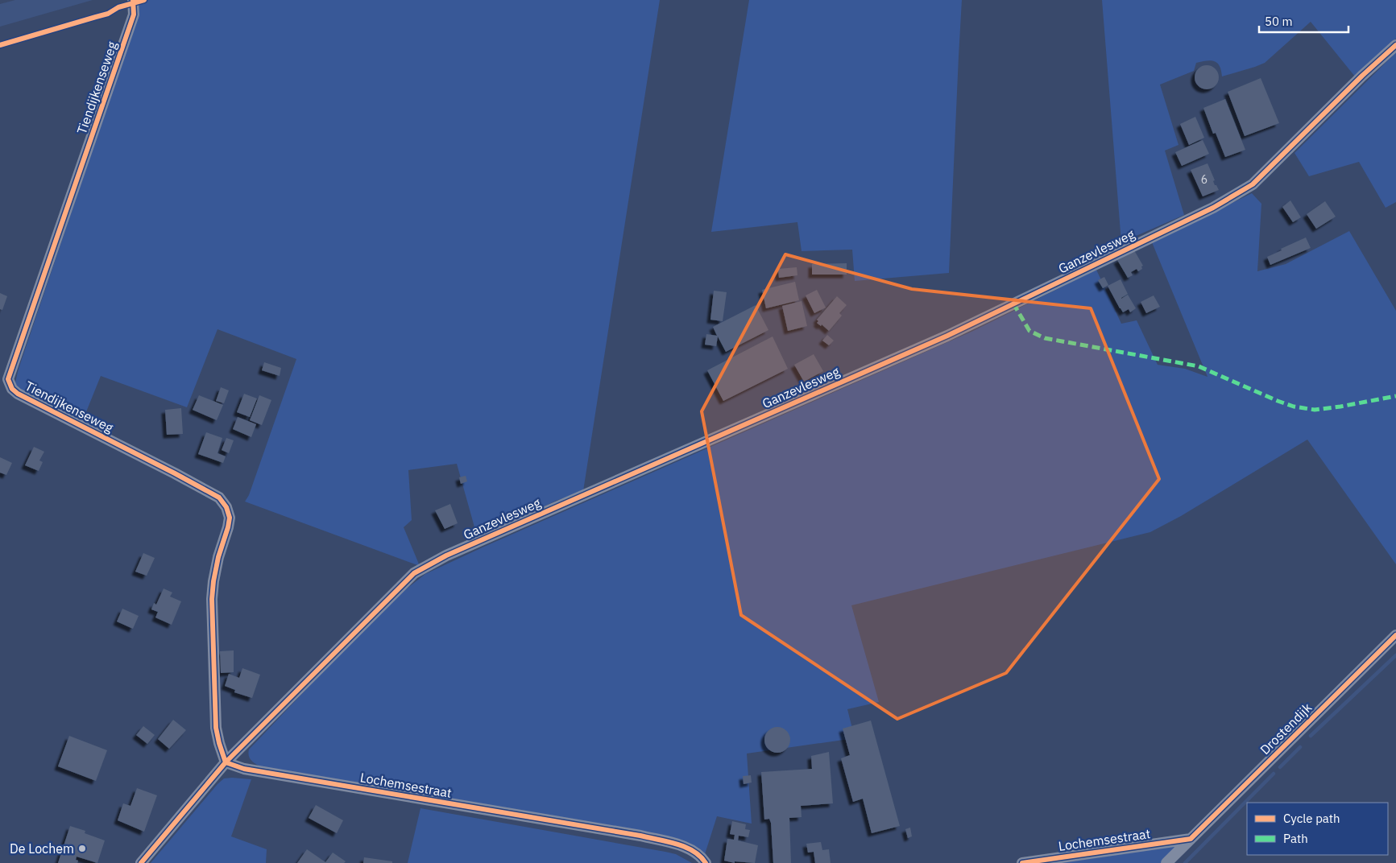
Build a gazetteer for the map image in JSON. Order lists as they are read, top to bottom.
{
  "streets": {
    "street": [
      "Tiendijkenseweg",
      "Ganzevlesweg",
      "Drostendijk",
      "Lochemsestraat"
    ]
  },
  "crossings": [
    ["Tiendijkenseweg", "Ganzevlesweg"],
    ["Tiendijkenseweg", "Lochemsestraat"],
    ["Ganzevlesweg", "Lochemsestraat"],
    ["Drostendijk", "Lochemsestraat"]
  ],
  "places": ["De Lochem"],
  "house_numbers": ["6"],
  "legend": ["Cycle path", "Path"],
  "scale_bar": "50 m"
}
